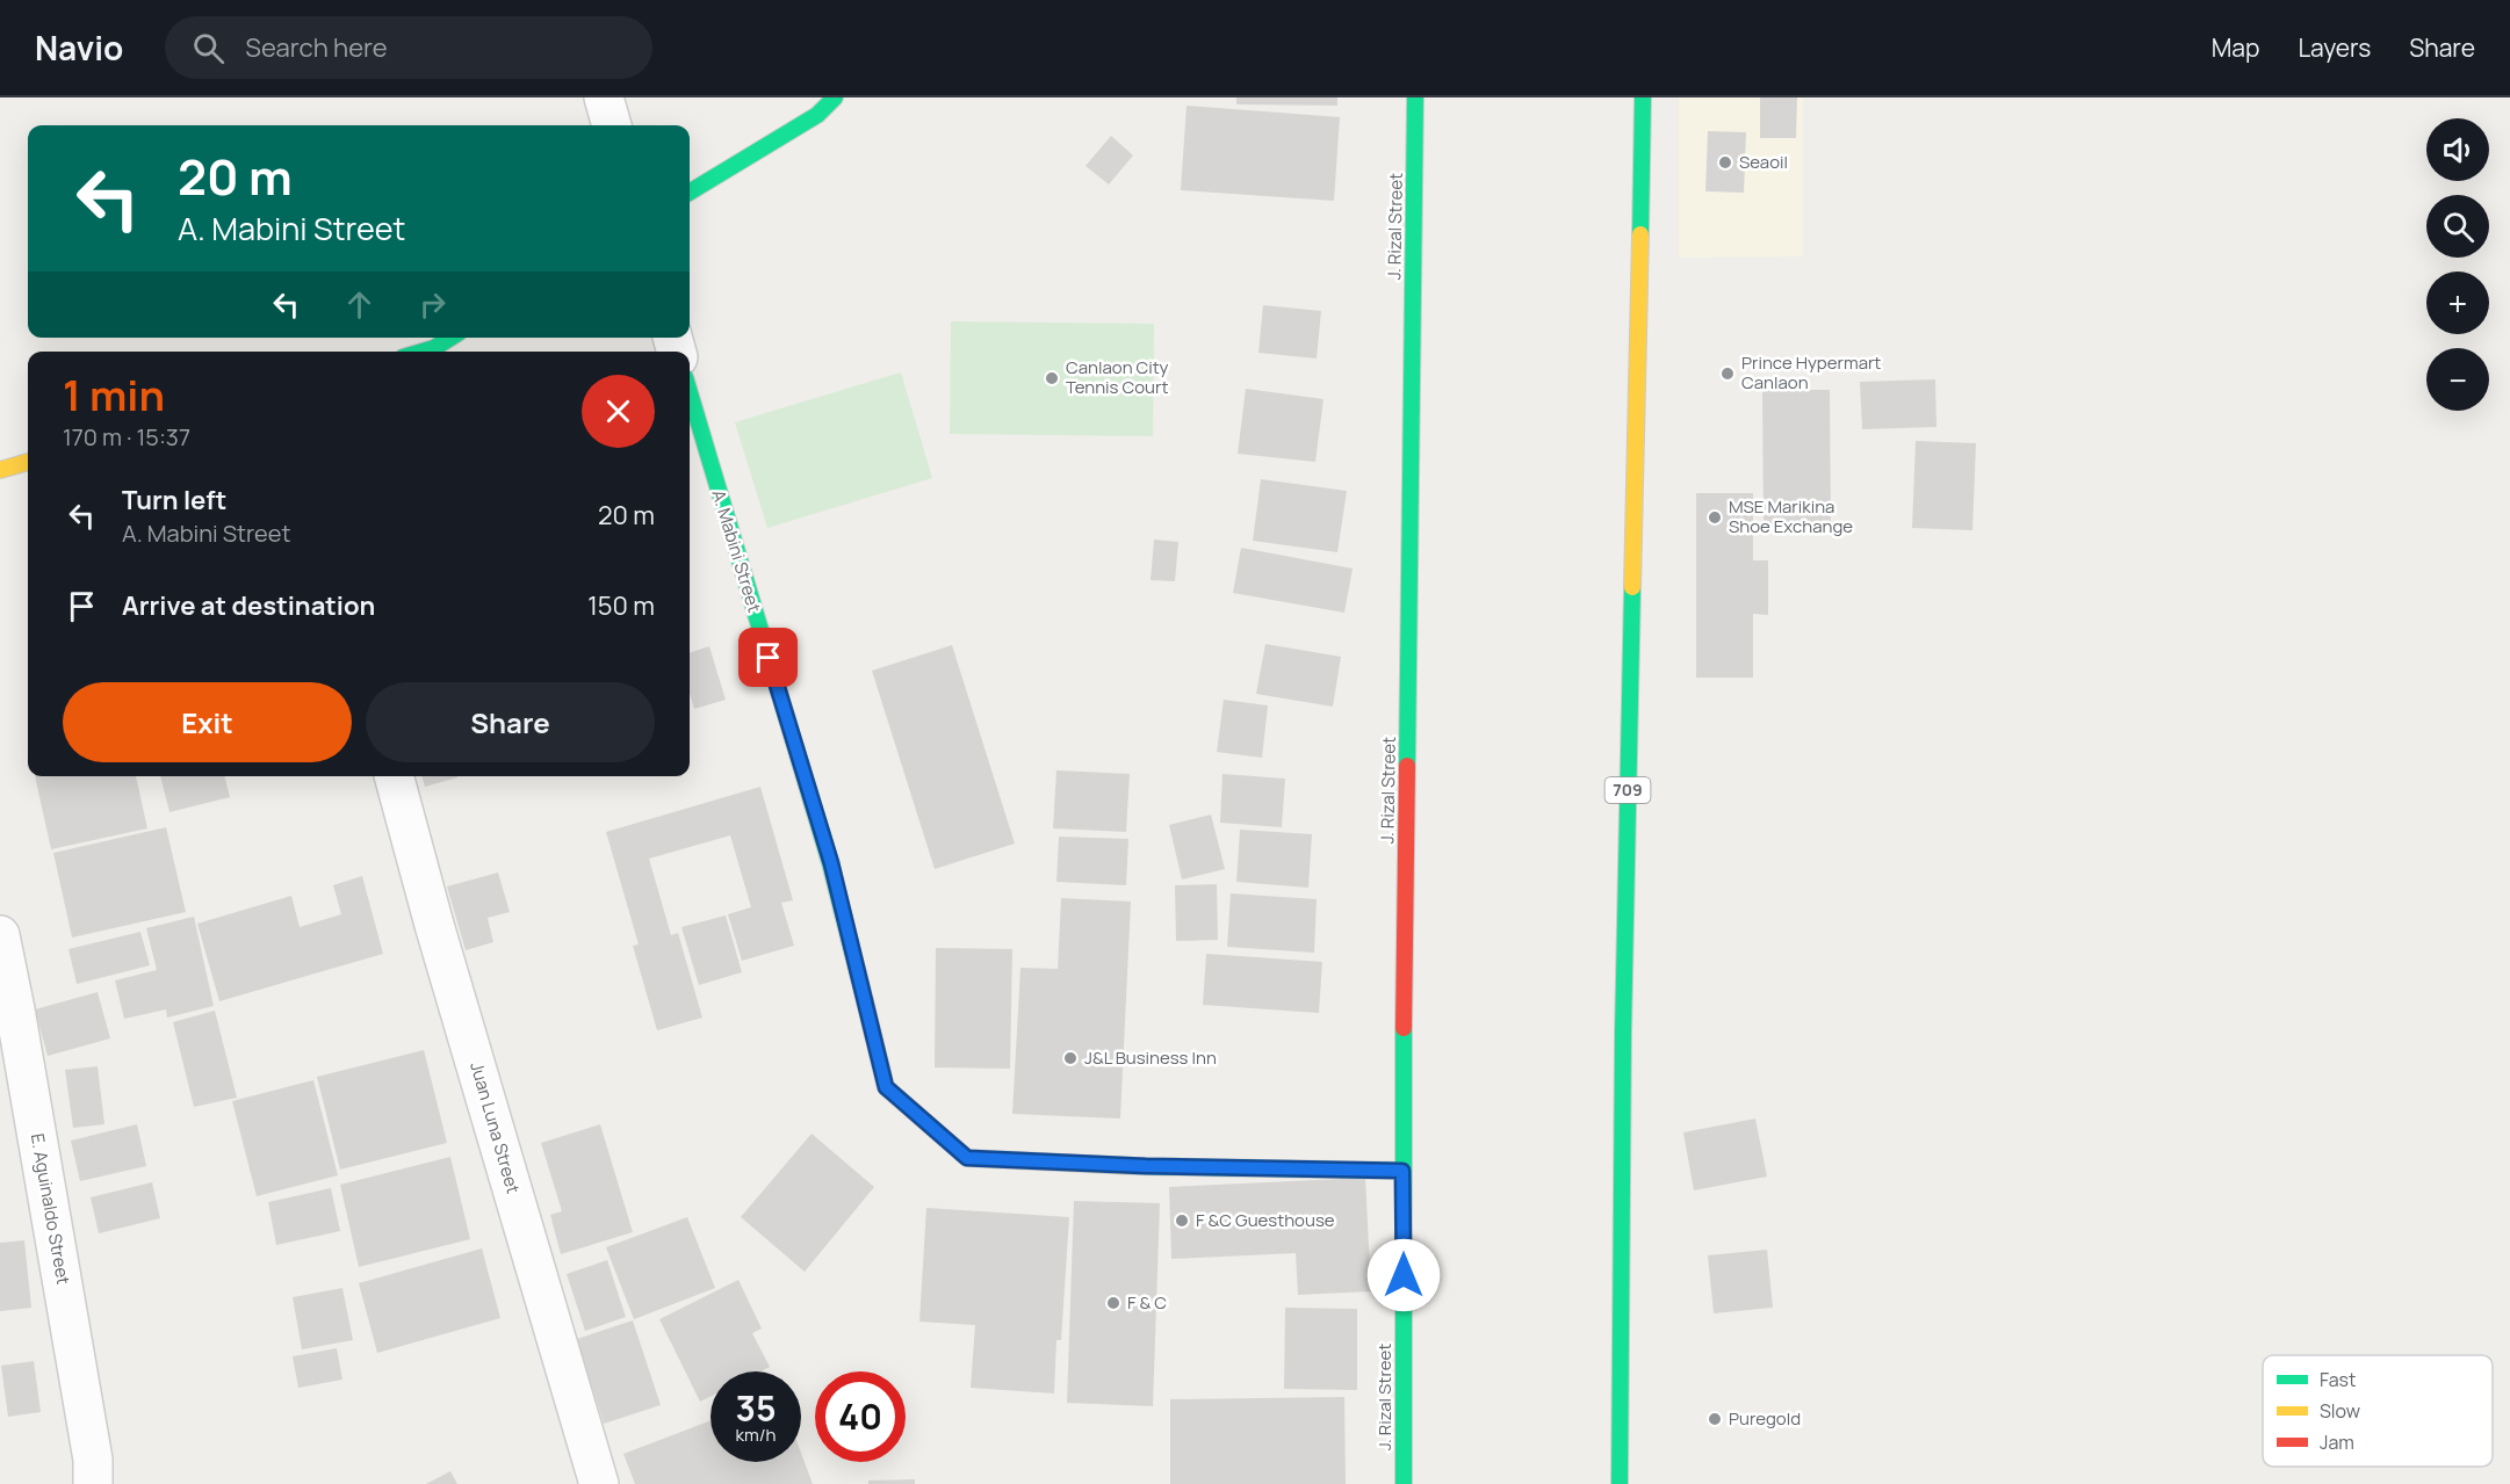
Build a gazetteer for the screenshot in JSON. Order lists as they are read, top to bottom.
{
  "streets": {
    "street": [
      "J. Rizal Street",
      "A. Mabini Street",
      "709",
      "Juan Luna Street",
      "E. Aguinaldo Street"
    ]
  },
  "crossings": [
    ["J. Rizal Street", "A. Mabini Street"]
  ],
  "places": [
    "Seaoil",
    "Prince Hypermart Canlaon",
    "Canlaon City Tennis Court",
    "MSE Marikina Shoe Exchange",
    "J&L Business Inn",
    "F &C Guesthouse",
    "F & C",
    "Puregold"
  ],
  "legend": ["Fast", "Slow", "Jam"],
  "page": {
    "header": "Navio",
    "search": "Search here",
    "nav": ["Map", "Layers", "Share"],
    "map_buttons": ["+", "−"],
    "turn": ["20 m", "A. Mabini Street"],
    "heading": ["1 min", "170 m · 15:37"],
    "list": [
      {
        "name": "Turn left",
        "note": "A. Mabini Street",
        "value": "20 m"
      },
      {
        "name": "Arrive at destination",
        "value": "150 m"
      }
    ],
    "buttons": ["Exit", "Share"],
    "speed": "35 km/h",
    "limit": "40"
  }
}
